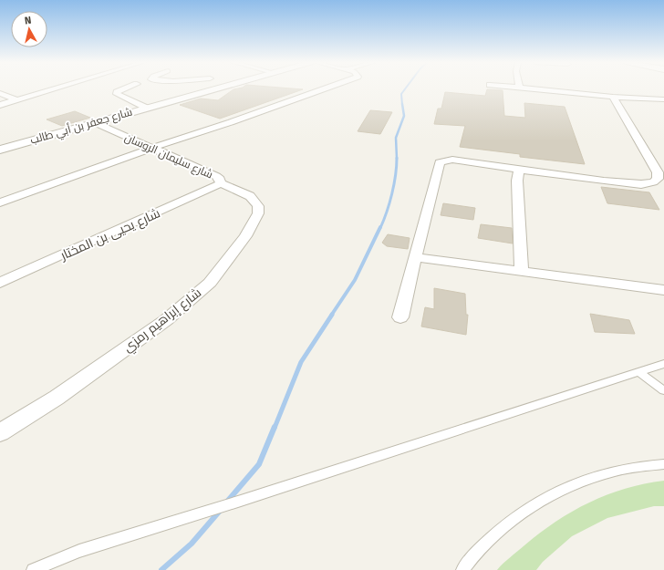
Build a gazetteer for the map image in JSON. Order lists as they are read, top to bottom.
{
  "streets": {
    "street": [
      "شارع جعفر بن أبي طالب",
      "شارع سليمان الروسان",
      "شارع يحيى بن المختار",
      "شارع إبراهيم رمزي"
    ]
  },
  "crossings": [
    ["شارع جعفر بن أبي طالب", "شارع سليمان الروسان"],
    ["شارع سليمان الروسان", "شارع يحيى بن المختار"],
    ["شارع سليمان الروسان", "شارع إبراهيم رمزي"],
    ["شارع يحيى بن المختار", "شارع إبراهيم رمزي"]
  ],
  "north": "top"
}
